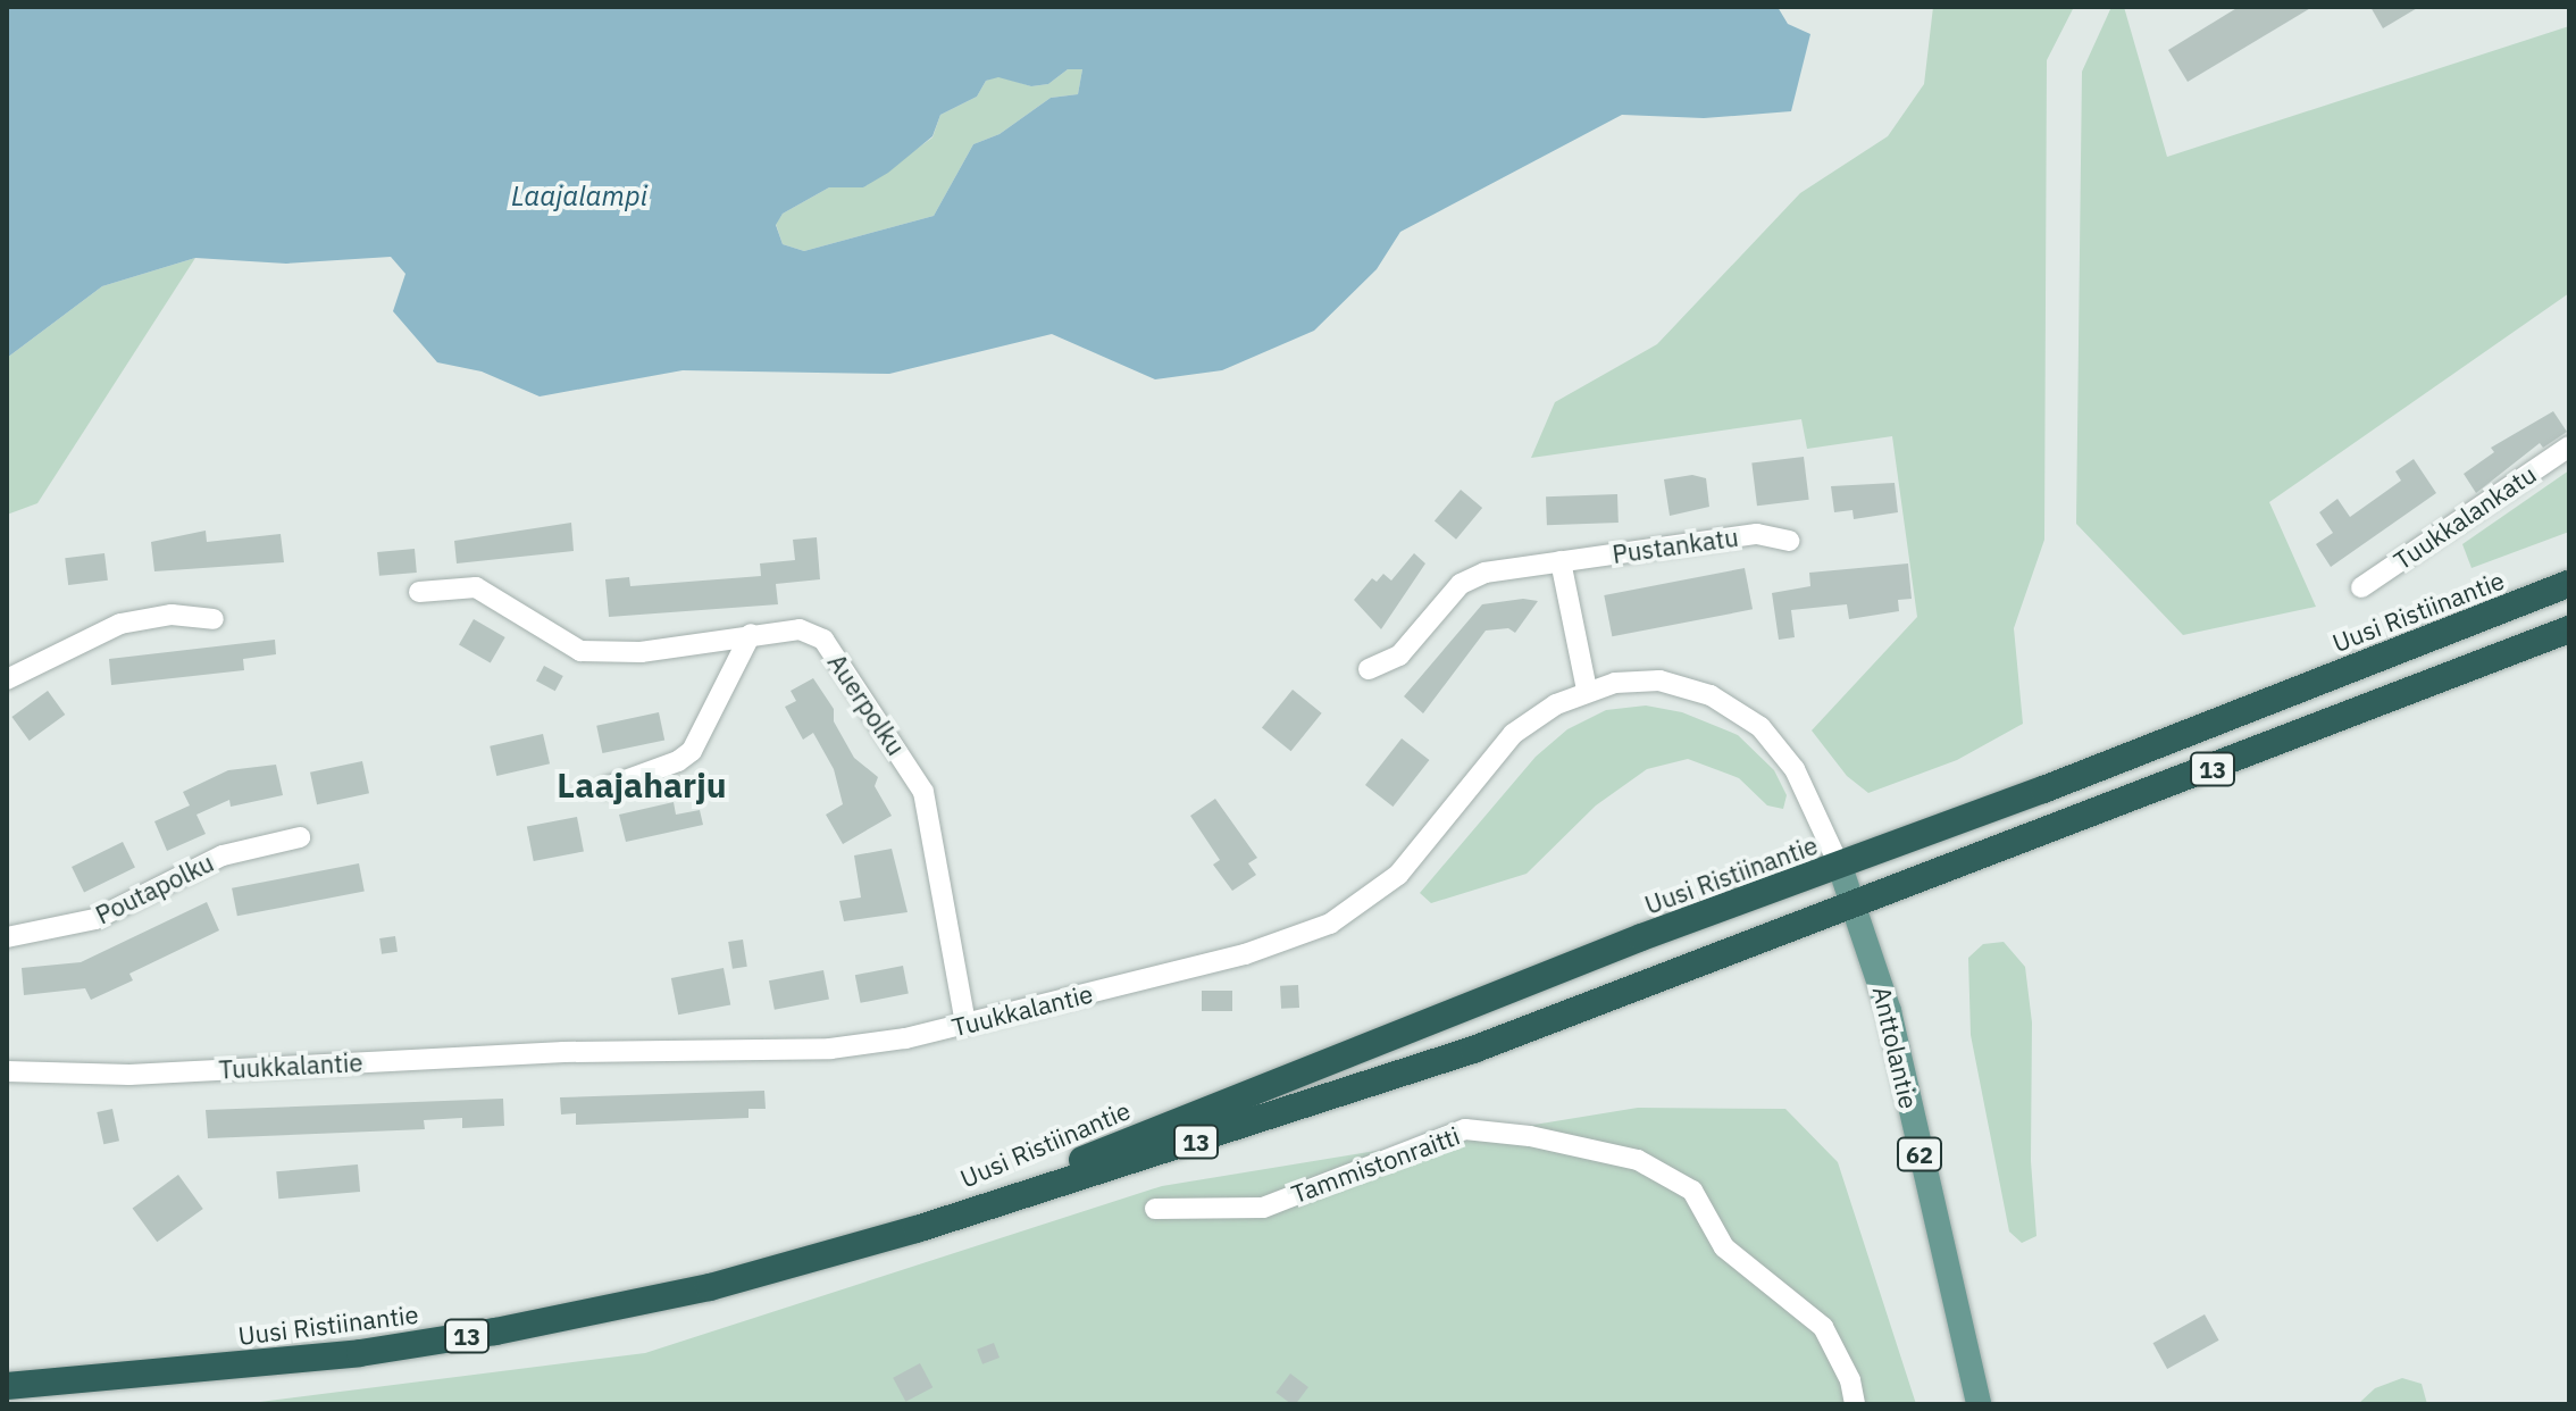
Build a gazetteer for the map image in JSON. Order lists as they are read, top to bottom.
{
  "streets": {
    "highway": ["Uusi Ristiinantie", "13"],
    "main road": ["Anttolantie", "62"],
    "street": [
      "Tuukkalankatu",
      "Pustankatu",
      "Auerpolku",
      "Poutapolku",
      "Tuukkalantie",
      "Tammistonraitti"
    ]
  },
  "crossings": [
    ["Uusi Ristiinantie", "Tuukkalantie"],
    ["Uusi Ristiinantie", "Anttolantie"],
    ["Uusi Ristiinantie", "62"],
    ["Auerpolku", "Tuukkalantie"],
    ["Tuukkalantie", "62"],
    ["Anttolantie", "62"]
  ],
  "districts": ["Laajaharju"],
  "water": ["Laajalampi"]
}
